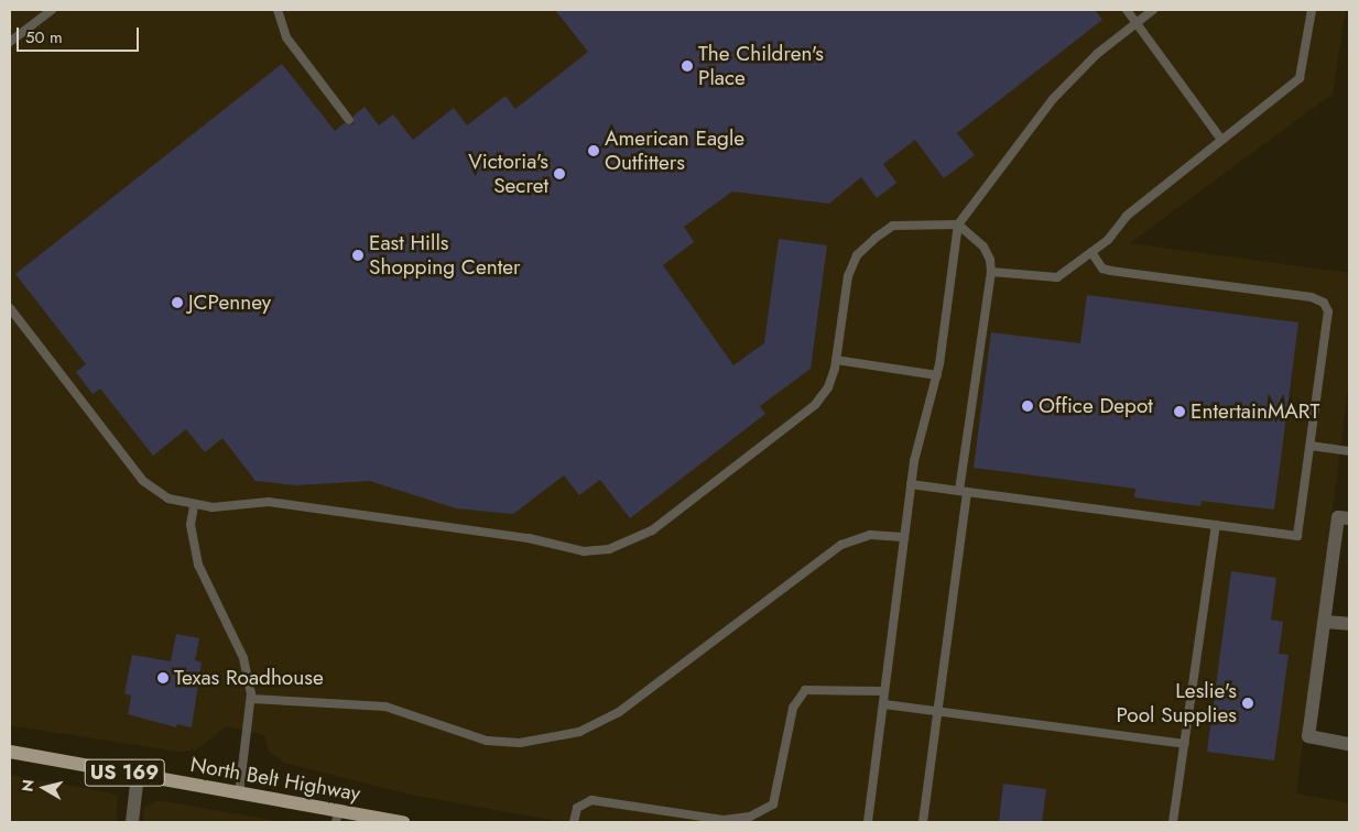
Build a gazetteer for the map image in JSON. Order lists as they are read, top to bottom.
{
  "streets": {
    "main road": ["US 169", "North Belt Highway"]
  },
  "places": [
    "The Children's Place",
    "American Eagle Outfitters",
    "Victoria's Secret",
    "East Hills Shopping Center",
    "JCPenney",
    "Office Depot",
    "EntertainMART",
    "Texas Roadhouse",
    "Leslie's Pool Supplies"
  ],
  "scale_bar": "50 m",
  "north": "left"
}
